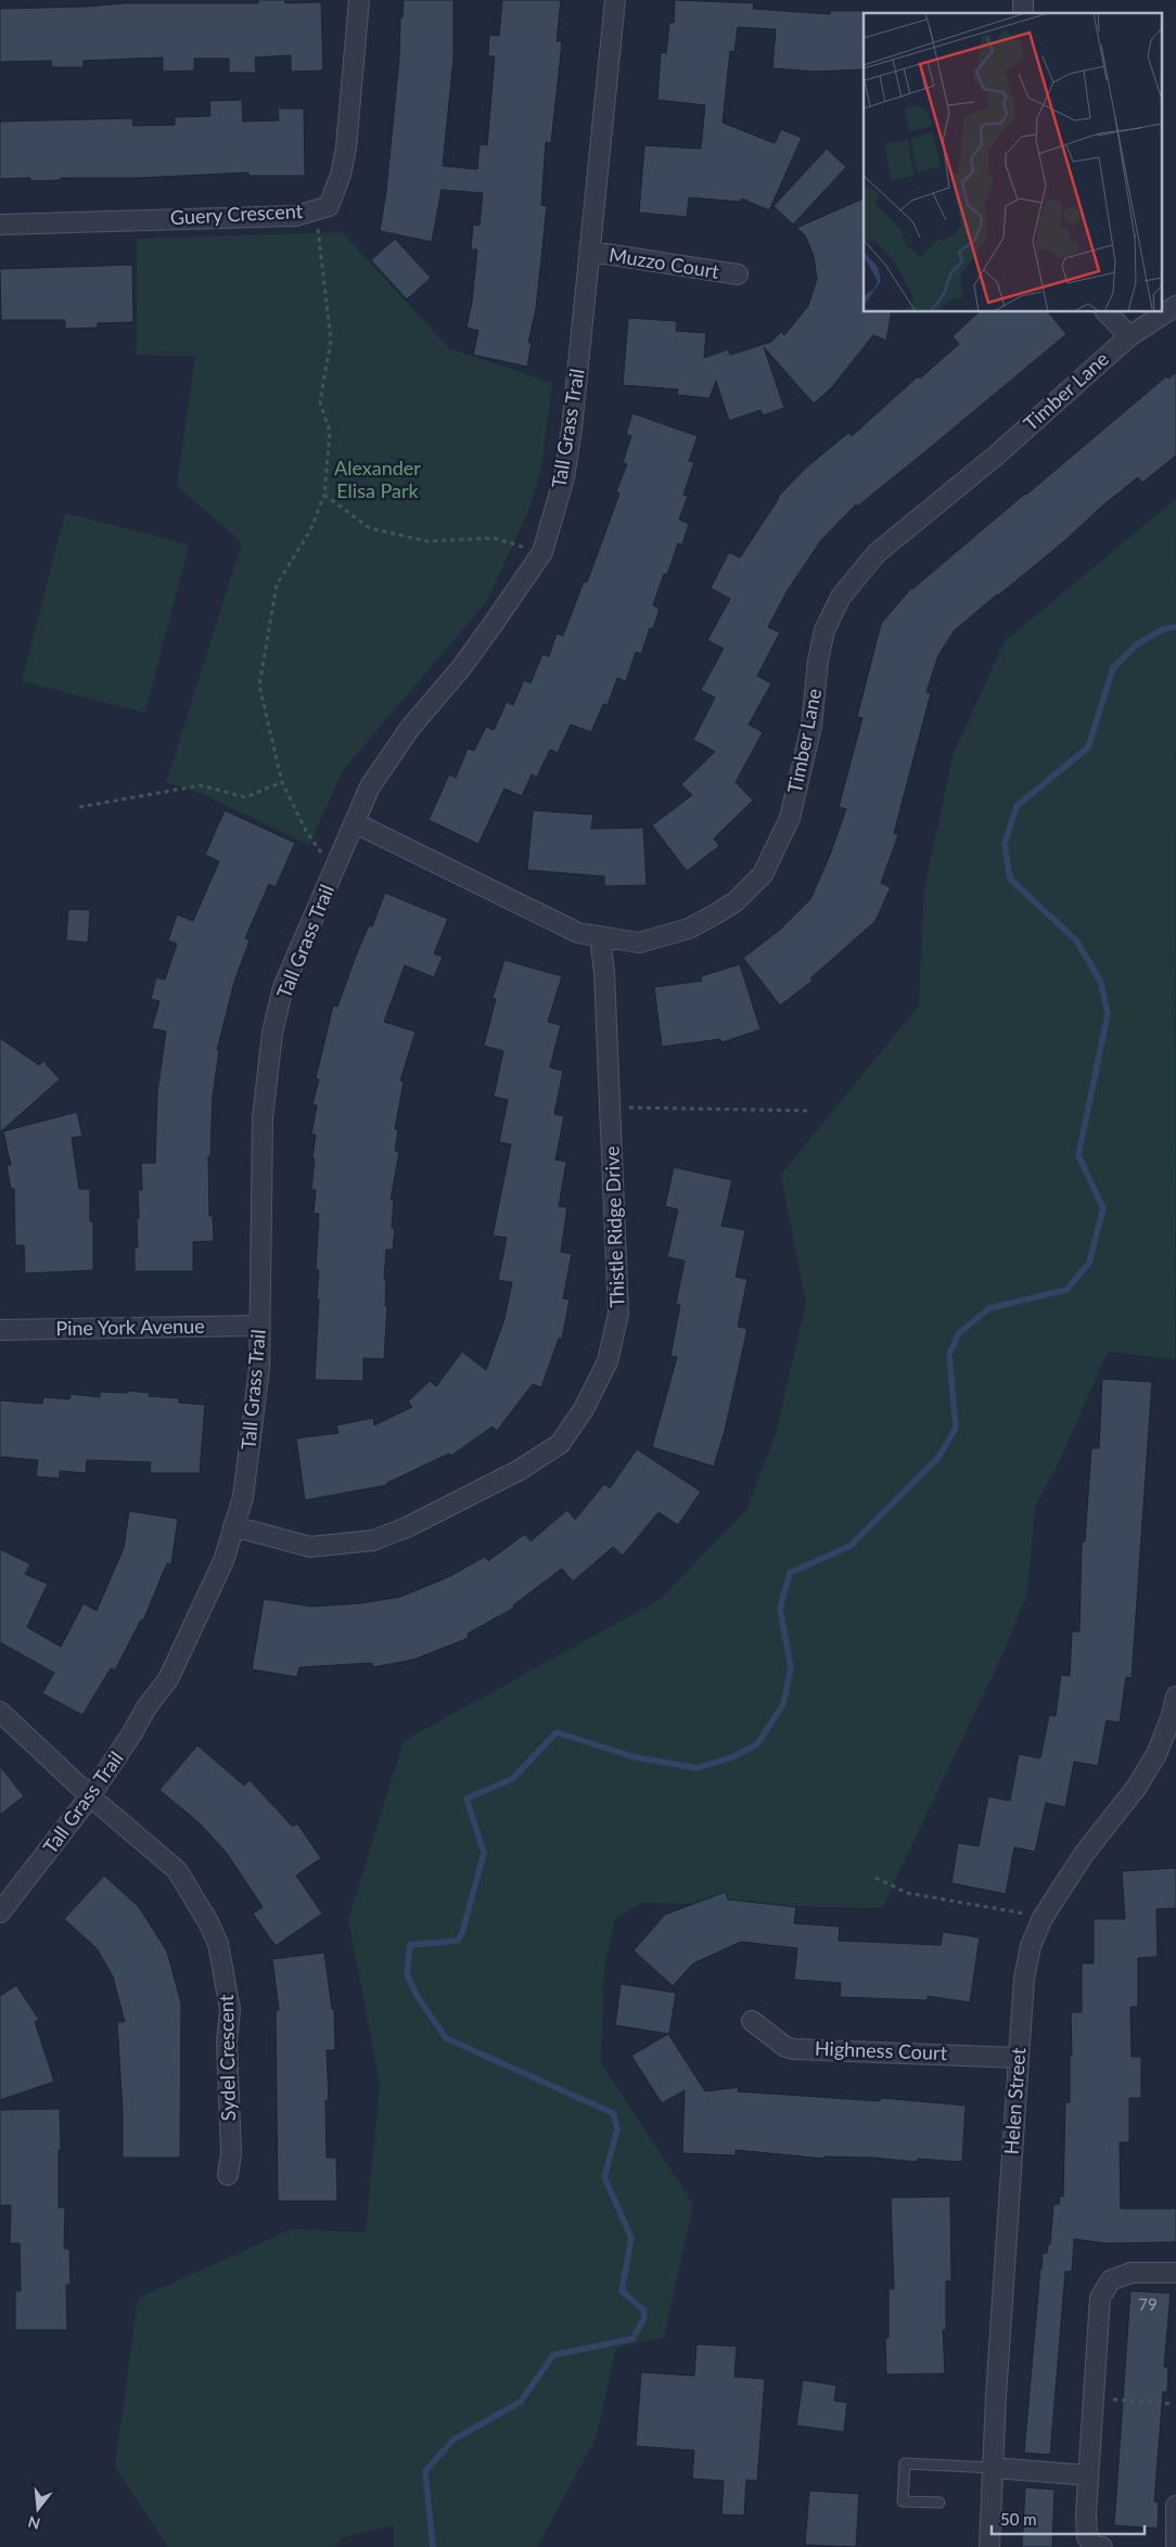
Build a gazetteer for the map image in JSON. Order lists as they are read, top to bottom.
{
  "streets": {
    "street": [
      "Guery Crescent",
      "Muzzo Court",
      "Timber Lane",
      "Tall Grass Trail",
      "Thistle Ridge Drive",
      "Pine York Avenue",
      "Highness Court",
      "Sydel Crescent",
      "Helen Street"
    ]
  },
  "crossings": [
    ["Muzzo Court", "Tall Grass Trail"],
    ["Timber Lane", "Tall Grass Trail"],
    ["Timber Lane", "Thistle Ridge Drive"],
    ["Tall Grass Trail", "Thistle Ridge Drive"],
    ["Tall Grass Trail", "Pine York Avenue"],
    ["Tall Grass Trail", "Sydel Crescent"],
    ["Highness Court", "Helen Street"]
  ],
  "parks": ["Alexander Elisa Park"],
  "house_numbers": ["79"],
  "scale_bar": "50 m",
  "north": "bottom"
}
